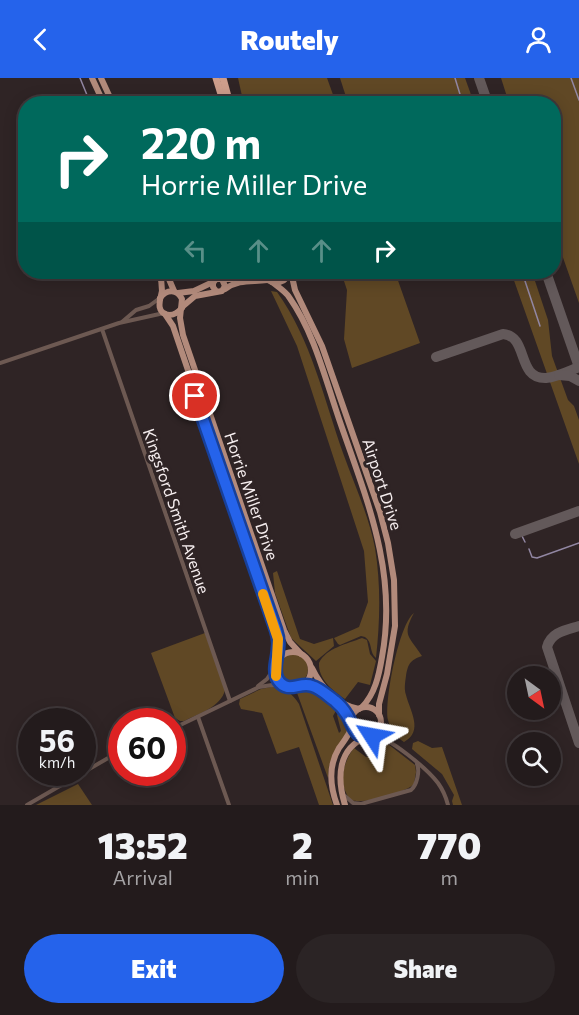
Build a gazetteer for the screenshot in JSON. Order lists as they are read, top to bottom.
{
  "streets": {
    "main road": ["Airport Drive", "Horrie Miller Drive"],
    "street": ["Kingsford Smith Avenue"]
  },
  "north": "bottom right",
  "page": {
    "header": "Routely",
    "turn": ["220 m", "Horrie Miller Drive"],
    "speed": "56 km/h",
    "limit": "60",
    "eta": [
      "13:52",
      "Arrival",
      "2",
      "min",
      "770",
      "m"
    ],
    "buttons": ["Exit", "Share"]
  }
}
